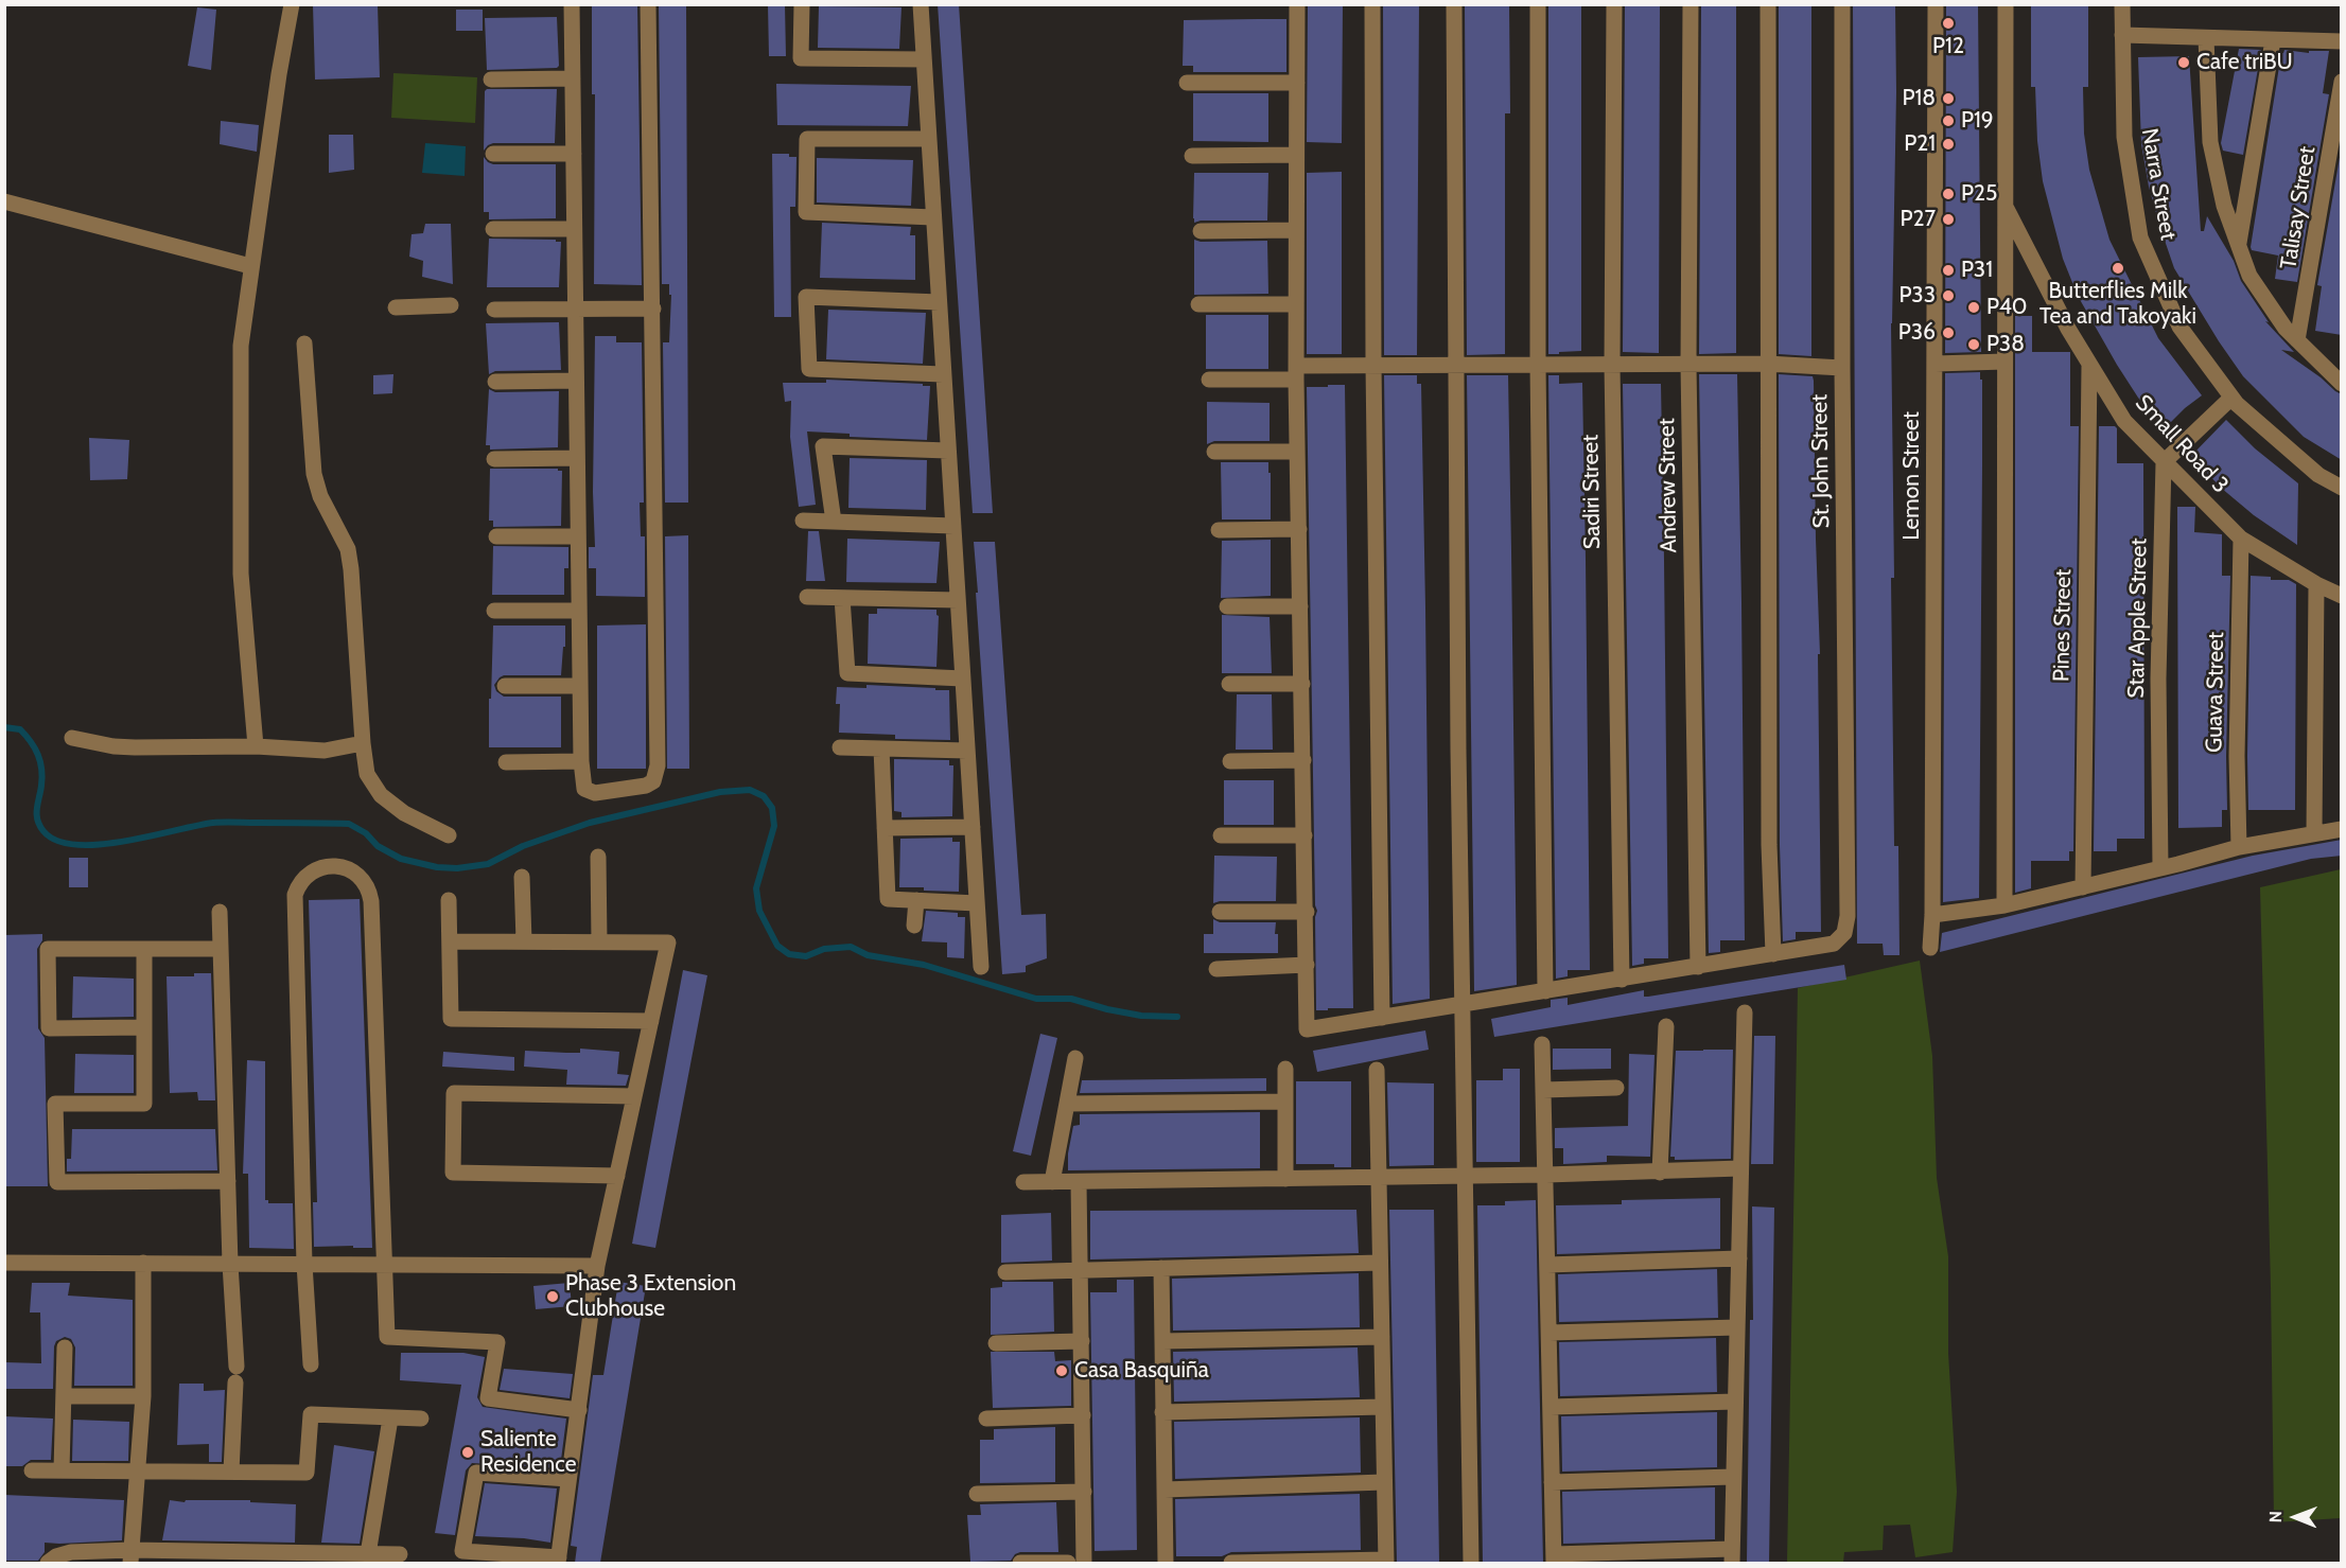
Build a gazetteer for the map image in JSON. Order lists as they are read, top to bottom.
{
  "streets": {
    "street": [
      "Narra Street",
      "Talisay Street",
      "Small Road 3",
      "St. John Street",
      "Lemon Street",
      "Andrew Street",
      "Sadiri Street",
      "Star Apple Street",
      "Pines Street",
      "Guava Street"
    ]
  },
  "crossings": [
    ["Small Road 3", "Star Apple Street"],
    ["Small Road 3", "Pines Street"],
    ["Small Road 3", "Guava Street"]
  ],
  "places": [
    "P12",
    "Cafe triBU",
    "P18",
    "P19",
    "P21",
    "P25",
    "P27",
    "Butterflies Milk Tea and Takoyaki",
    "P31",
    "P33",
    "P40",
    "P36",
    "P38",
    "Phase 3 Extension Clubhouse",
    "Casa Basquiña",
    "Saliente Residence"
  ],
  "north": "left"
}
